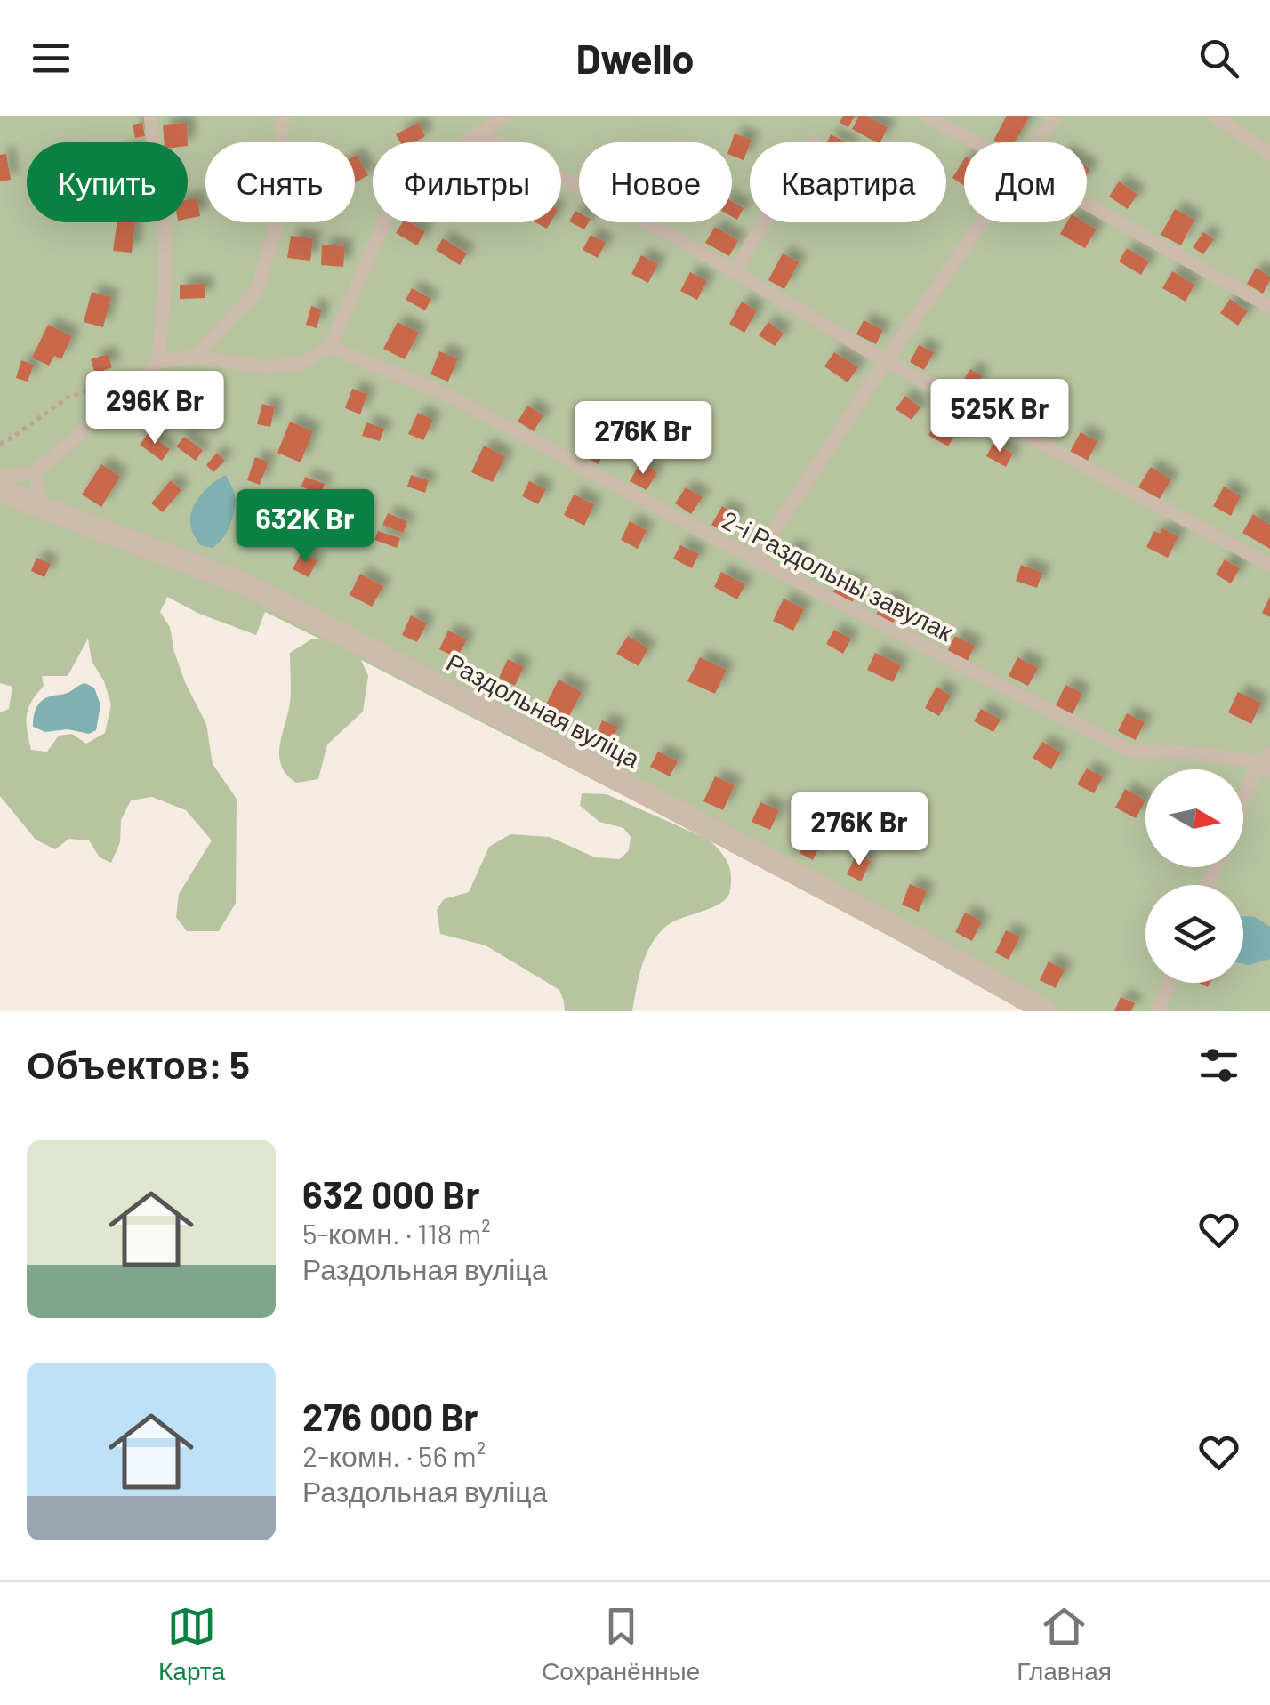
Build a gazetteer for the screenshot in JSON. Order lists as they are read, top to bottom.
{
  "streets": {
    "street": ["Раздольная вуліца"],
    "lane": ["2-і Раздольны завулак"]
  },
  "north": "right",
  "page": {
    "header": "Dwello",
    "chip": [
      "Купить",
      "Снять",
      "Фильтры",
      "Новое",
      "Квартира",
      "Дом"
    ],
    "price": [
      "296K Br",
      "525K Br",
      "276K Br",
      "632K Br",
      "276K Br"
    ],
    "heading": "Объектов: 5",
    "list": [
      {
        "name": "632 000 Br",
        "note": "5-комн. · 118 m² · Раздольная вуліца"
      },
      {
        "name": "276 000 Br",
        "note": "2-комн. · 56 m² · Раздольная вуліца"
      }
    ],
    "tabs": ["Карта", "Сохранённые", "Главная"]
  }
}
